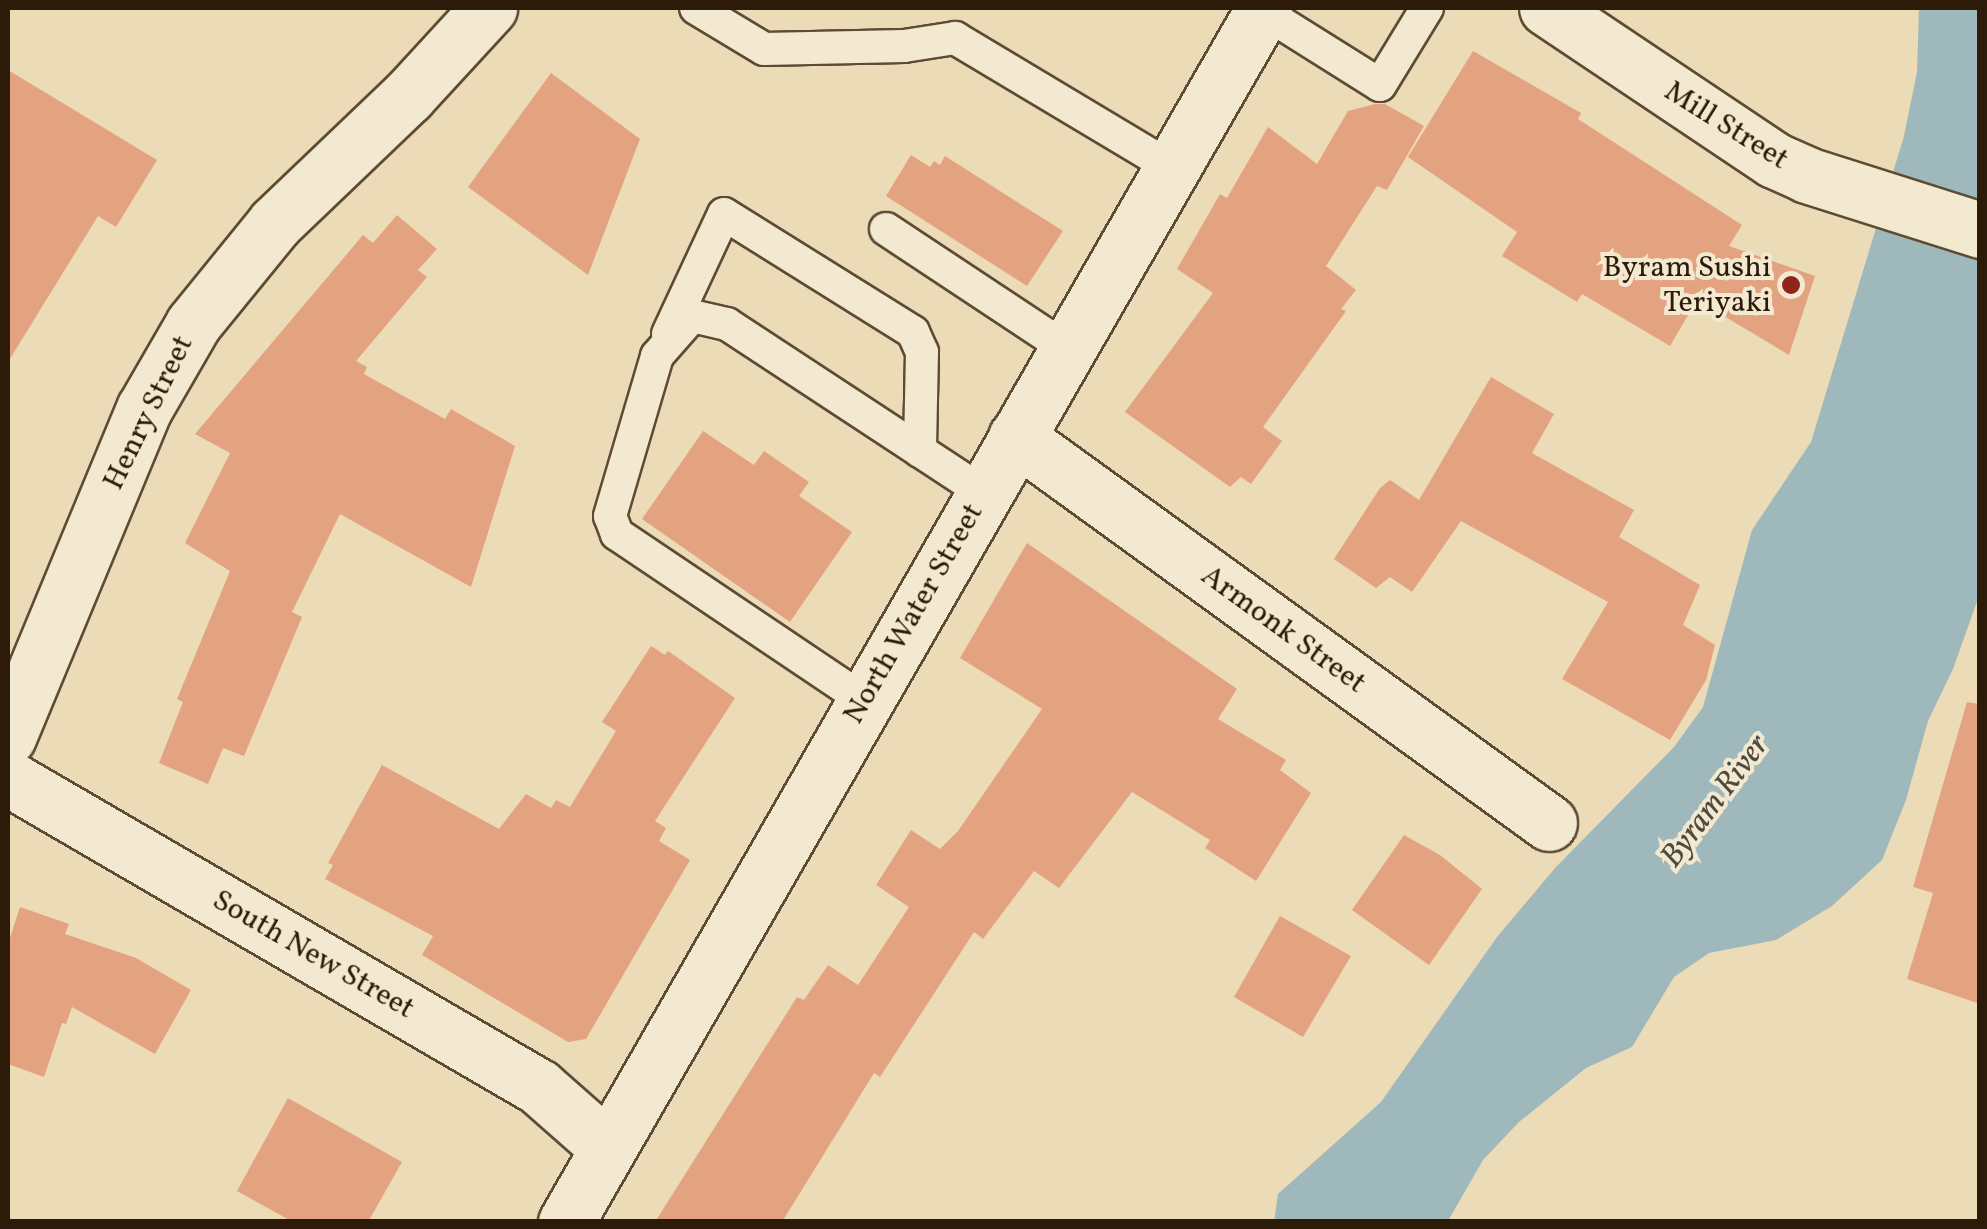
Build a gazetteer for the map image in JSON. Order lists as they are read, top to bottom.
{
  "streets": {
    "street": [
      "Mill Street",
      "Henry Street",
      "North Water Street",
      "Armonk Street",
      "South New Street"
    ]
  },
  "crossings": [
    ["North Water Street", "Armonk Street"],
    ["North Water Street", "South New Street"]
  ],
  "water": ["Byram River"],
  "places": ["Byram Sushi Teriyaki"]
}
